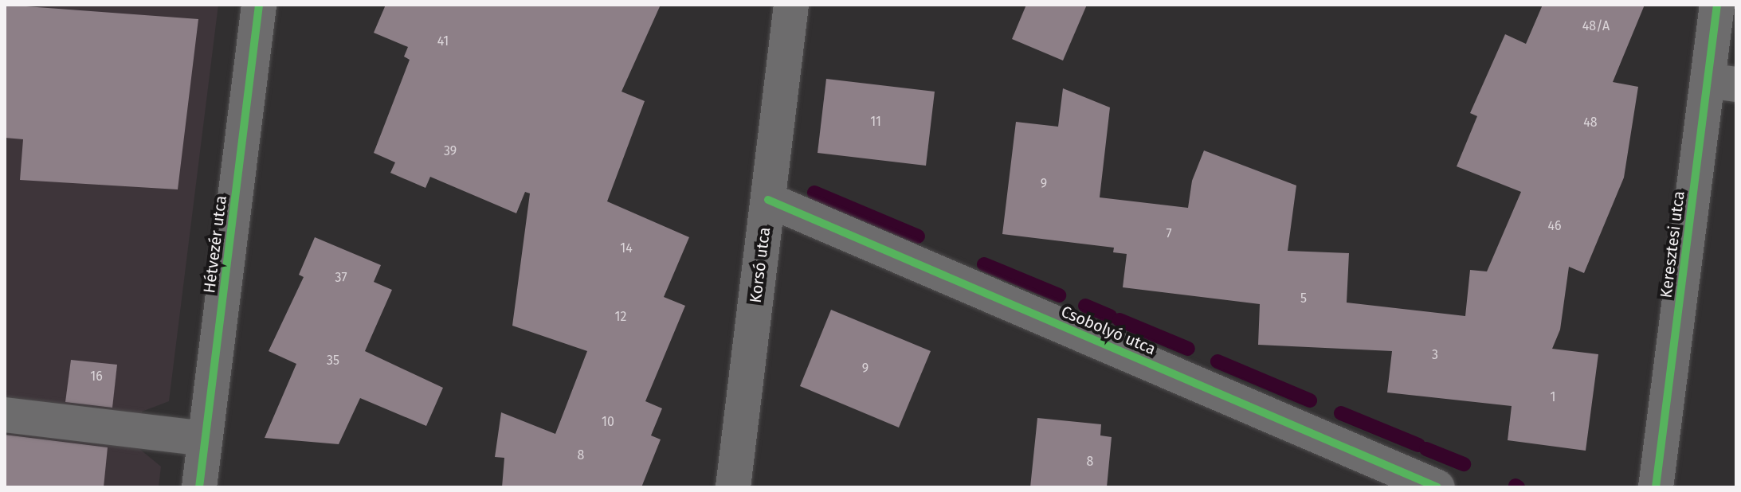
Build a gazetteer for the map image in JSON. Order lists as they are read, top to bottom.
{
  "streets": {
    "street": [
      "Hétvezér utca",
      "Keresztesi utca",
      "Korsó utca",
      "Csobolyó utca"
    ]
  },
  "crossings": [
    ["Korsó utca", "Csobolyó utca"]
  ],
  "house_numbers": [
    "48/A",
    "41",
    "11",
    "48",
    "39",
    "9",
    "46",
    "7",
    "14",
    "37",
    "5",
    "12",
    "3",
    "35",
    "9",
    "16",
    "1",
    "10",
    "8",
    "8"
  ]
}
